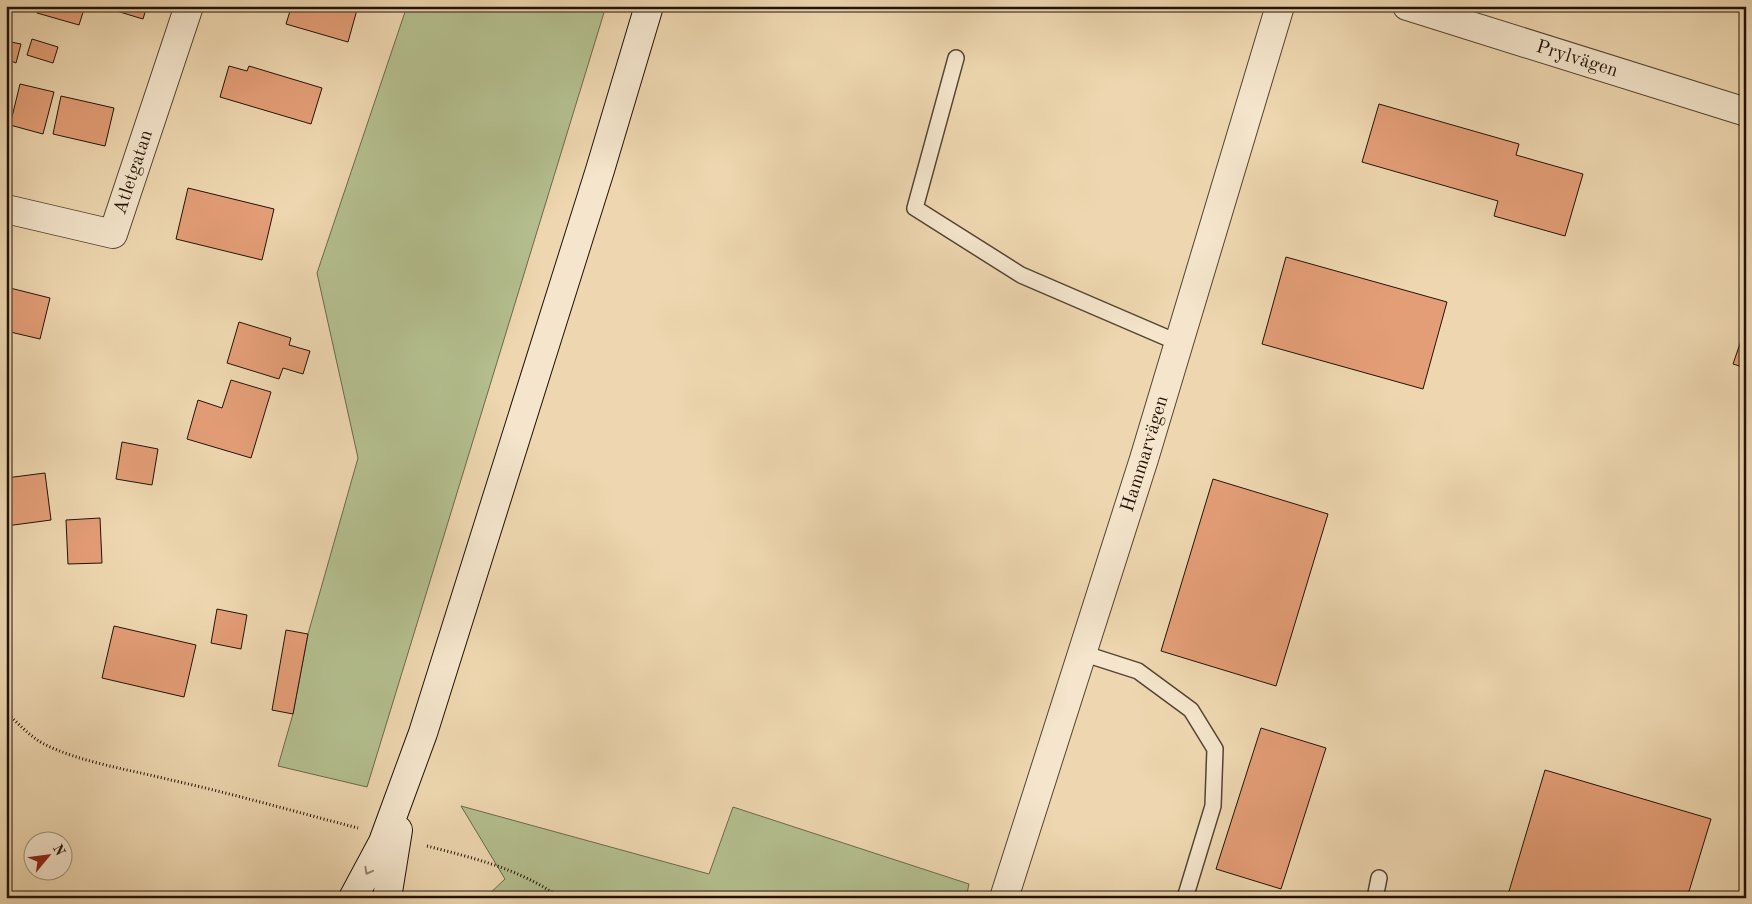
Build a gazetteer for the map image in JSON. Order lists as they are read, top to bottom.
{
  "streets": {
    "street": ["Prylvägen", "Atletgatan", "Hammarvägen"]
  },
  "north": "top right"
}
